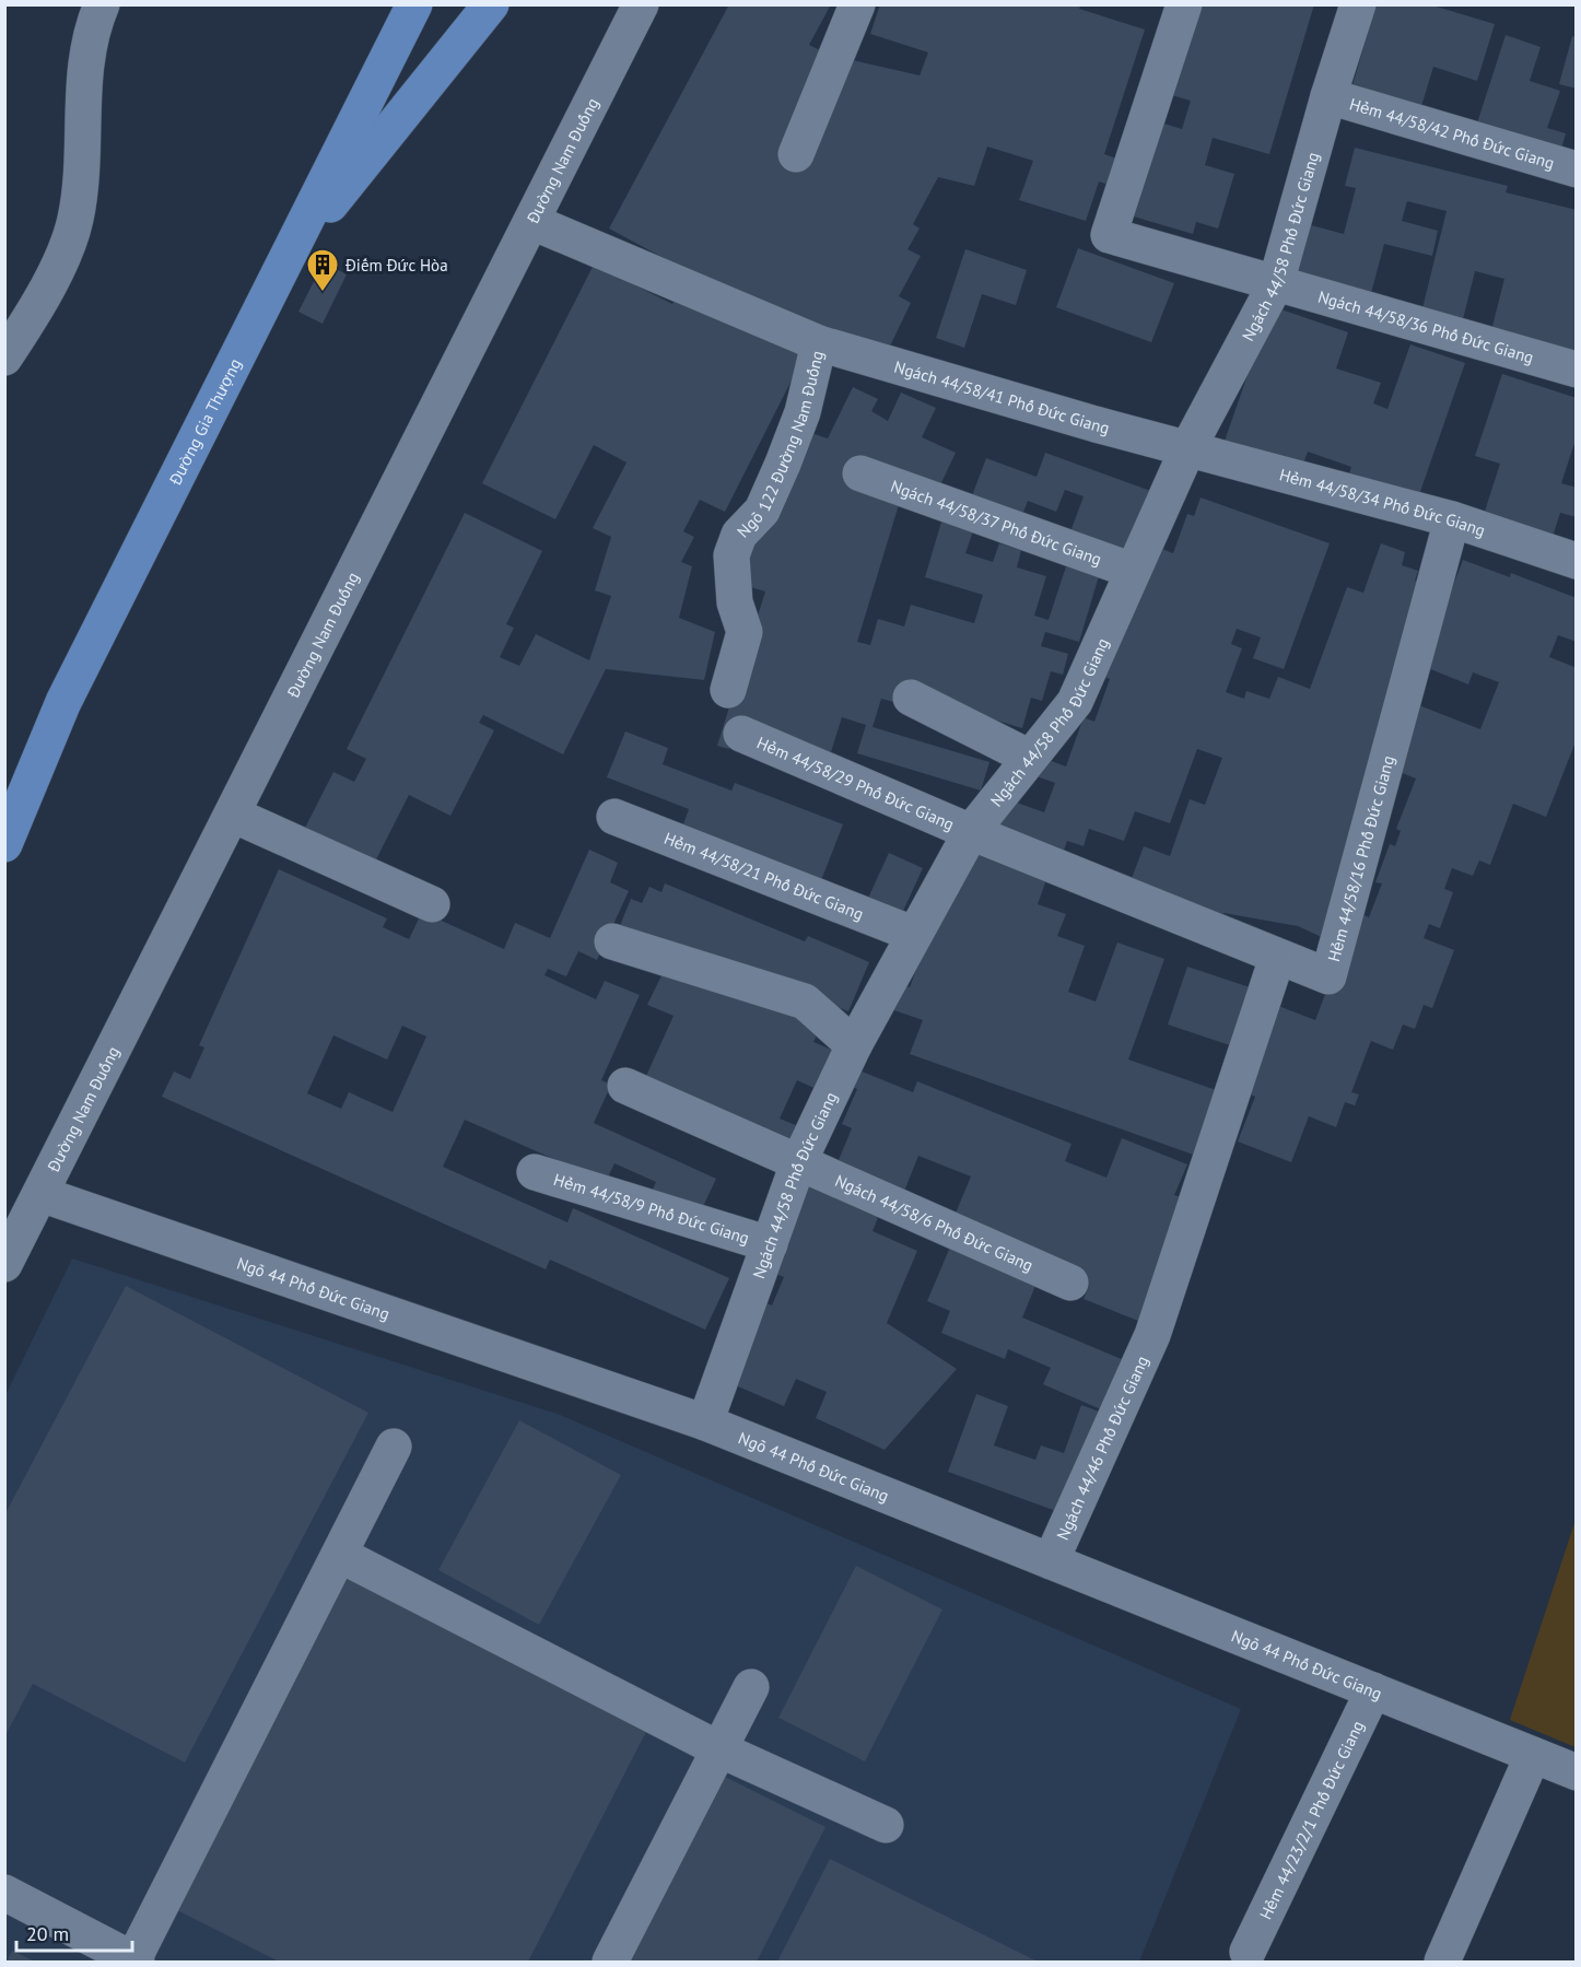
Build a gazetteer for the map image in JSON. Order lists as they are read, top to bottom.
{
  "streets": {
    "main road": ["Đường Gia Thượng"],
    "street": [
      "Hẻm 44/58/42 Phố Đức Giang",
      "Đường Nam Đuống",
      "Ngách 44/58 Phố Đức Giang",
      "Ngách 44/58/36 Phố Đức Giang",
      "Ngách 44/58/41 Phố Đức Giang",
      "Ngõ 122 Đường Nam Đuống",
      "Hẻm 44/58/34 Phố Đức Giang",
      "Ngách 44/58/37 Phố Đức Giang",
      "Hẻm 44/58/29 Phố Đức Giang",
      "Hẻm 44/58/16 Phố Đức Giang",
      "Hẻm 44/58/21 Phố Đức Giang",
      "Hẻm 44/58/9 Phố Đức Giang",
      "Ngách 44/58/6 Phố Đức Giang",
      "Ngõ 44 Phố Đức Giang",
      "Ngách 44/46 Phố Đức Giang",
      "Hẻm 44/23/2/1 Phố Đức Giang"
    ]
  },
  "crossings": [
    ["Hẻm 44/58/42 Phố Đức Giang", "Ngách 44/58 Phố Đức Giang"],
    ["Đường Nam Đuống", "Ngõ 122 Đường Nam Đuống"],
    ["Đường Nam Đuống", "Ngõ 44 Phố Đức Giang"],
    ["Ngách 44/58 Phố Đức Giang", "Ngách 44/58/36 Phố Đức Giang"],
    ["Ngách 44/58 Phố Đức Giang", "Ngách 44/58/41 Phố Đức Giang"],
    ["Ngách 44/58 Phố Đức Giang", "Hẻm 44/58/34 Phố Đức Giang"],
    ["Ngách 44/58 Phố Đức Giang", "Ngách 44/58/37 Phố Đức Giang"],
    ["Ngách 44/58 Phố Đức Giang", "Hẻm 44/58/29 Phố Đức Giang"],
    ["Ngách 44/58 Phố Đức Giang", "Hẻm 44/58/16 Phố Đức Giang"],
    ["Ngách 44/58 Phố Đức Giang", "Hẻm 44/58/21 Phố Đức Giang"],
    ["Ngách 44/58 Phố Đức Giang", "Hẻm 44/58/9 Phố Đức Giang"],
    ["Ngách 44/58 Phố Đức Giang", "Ngách 44/58/6 Phố Đức Giang"],
    ["Ngách 44/58 Phố Đức Giang", "Ngõ 44 Phố Đức Giang"],
    ["Ngách 44/58/41 Phố Đức Giang", "Ngõ 122 Đường Nam Đuống"],
    ["Ngách 44/58/41 Phố Đức Giang", "Hẻm 44/58/34 Phố Đức Giang"],
    ["Hẻm 44/58/34 Phố Đức Giang", "Hẻm 44/58/16 Phố Đức Giang"],
    ["Hẻm 44/58/29 Phố Đức Giang", "Hẻm 44/58/16 Phố Đức Giang"],
    ["Hẻm 44/58/16 Phố Đức Giang", "Ngách 44/46 Phố Đức Giang"],
    ["Ngõ 44 Phố Đức Giang", "Ngách 44/46 Phố Đức Giang"],
    ["Ngõ 44 Phố Đức Giang", "Hẻm 44/23/2/1 Phố Đức Giang"]
  ],
  "places": {
    "building": ["Điếm Đức Hòa"]
  },
  "scale_bar": "20 m"
}
